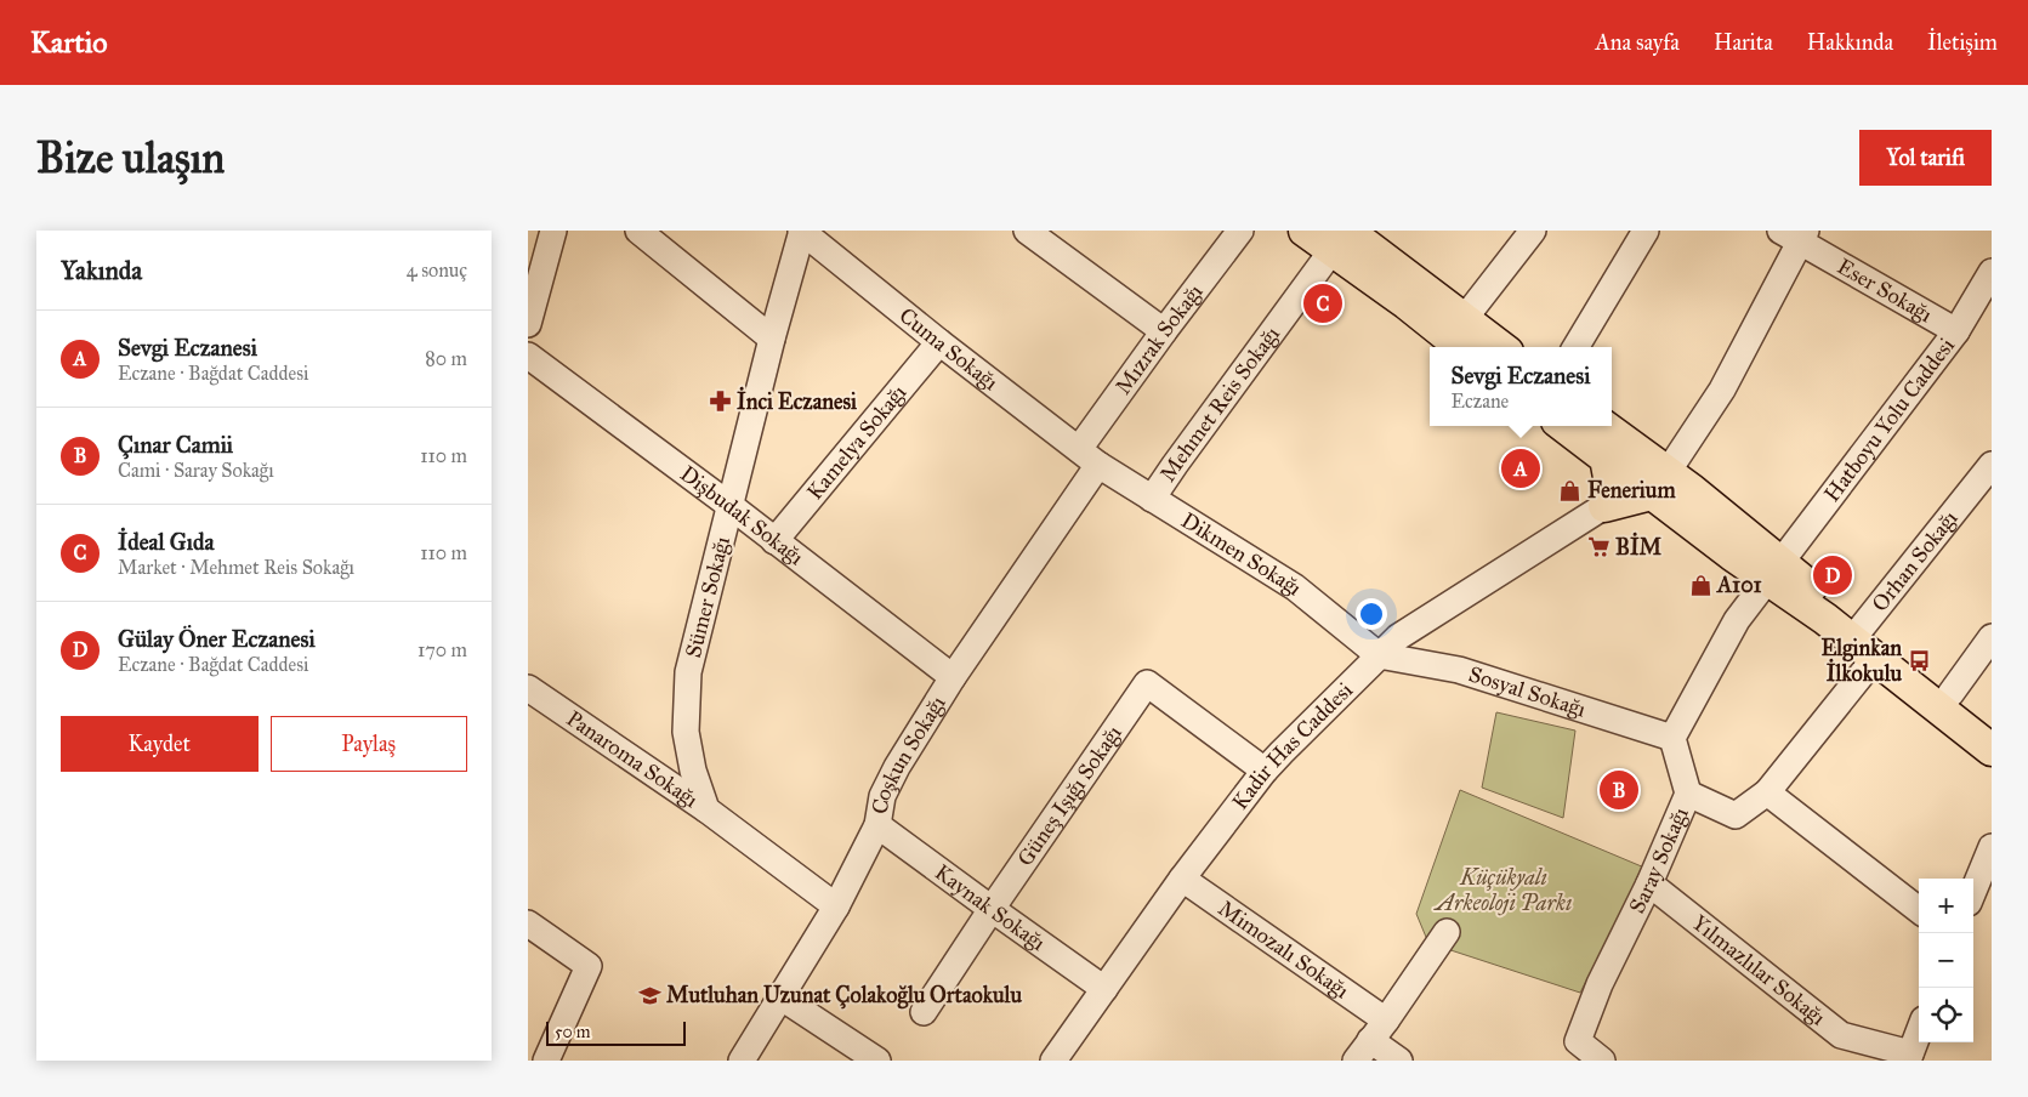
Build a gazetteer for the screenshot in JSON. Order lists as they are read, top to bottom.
{
  "streets": {
    "street": [
      "Eser Sokağı",
      "Mızrak Sokağı",
      "Cuma Sokağı",
      "Mehmet Reis Sokağı",
      "Hatboyu Yolu Caddesi",
      "Kamelya Sokağı",
      "Dişbudak Sokağı",
      "Dikmen Sokağı",
      "Orhan Sokağı",
      "Sümer Sokağı",
      "Sosyal Sokağı",
      "Kadir Has Caddesi",
      "Coşkun Sokağı",
      "Panaroma Sokağı",
      "Güneş Işığı Sokağı",
      "Saray Sokağı",
      "Kaynak Sokağı",
      "Mimozalı Sokağı",
      "Yılmazlılar Sokağı"
    ]
  },
  "crossings": [
    ["Eser Sokağı", "Hatboyu Yolu Caddesi"],
    ["Mızrak Sokağı", "Cuma Sokağı"],
    ["Mızrak Sokağı", "Dikmen Sokağı"],
    ["Mızrak Sokağı", "Coşkun Sokağı"],
    ["Cuma Sokağı", "Kamelya Sokağı"],
    ["Cuma Sokağı", "Dikmen Sokağı"],
    ["Cuma Sokağı", "Sümer Sokağı"],
    ["Cuma Sokağı", "Coşkun Sokağı"],
    ["Mehmet Reis Sokağı", "Dikmen Sokağı"],
    ["Kamelya Sokağı", "Dişbudak Sokağı"],
    ["Dişbudak Sokağı", "Sümer Sokağı"],
    ["Dişbudak Sokağı", "Coşkun Sokağı"],
    ["Dikmen Sokağı", "Sosyal Sokağı"],
    ["Dikmen Sokağı", "Kadir Has Caddesi"],
    ["Dikmen Sokağı", "Coşkun Sokağı"],
    ["Sümer Sokağı", "Panaroma Sokağı"],
    ["Sosyal Sokağı", "Kadir Has Caddesi"],
    ["Sosyal Sokağı", "Saray Sokağı"],
    ["Kadir Has Caddesi", "Güneş Işığı Sokağı"],
    ["Kadir Has Caddesi", "Kaynak Sokağı"],
    ["Kadir Has Caddesi", "Mimozalı Sokağı"],
    ["Coşkun Sokağı", "Kaynak Sokağı"],
    ["Güneş Işığı Sokağı", "Kaynak Sokağı"],
    ["Saray Sokağı", "Yılmazlılar Sokağı"]
  ],
  "parks": ["Küçükyalı Arkeoloji Parkı"],
  "places": {
    "pharmacy": ["İnci Eczanesi"],
    "shop": ["Fenerium", "A101"],
    "supermarket": ["BİM"],
    "bus stop": ["Elginkan İlkokulu"],
    "school or university": ["Mutluhan Uzunat Çolakoğlu Ortaokulu"]
  },
  "scale_bar": "50 m",
  "page": {
    "header": "Kartio",
    "nav": [
      "Ana sayfa",
      "Harita",
      "Hakkında",
      "İletişim"
    ],
    "buttons": [
      "Yol tarifi",
      ["Kaydet", "Paylaş"]
    ],
    "title": "Bize ulaşın",
    "heading": ["Yakında", "4 sonuç"],
    "pins": [
      "C",
      "A",
      "D",
      "B"
    ],
    "list": [
      {
        "mark": "A",
        "name": "Sevgi Eczanesi",
        "note": "Eczane · Bağdat Caddesi",
        "value": "80 m"
      },
      {
        "mark": "B",
        "name": "Çınar Camii",
        "note": "Cami · Saray Sokağı",
        "value": "110 m"
      },
      {
        "mark": "C",
        "name": "İdeal Gıda",
        "note": "Market · Mehmet Reis Sokağı",
        "value": "110 m"
      },
      {
        "mark": "D",
        "name": "Gülay Öner Eczanesi",
        "note": "Eczane · Bağdat Caddesi",
        "value": "170 m"
      }
    ],
    "popup": ["Sevgi Eczanesi", "Eczane"],
    "map_buttons": ["+", "−"],
    "scale": "50 m"
  }
}
